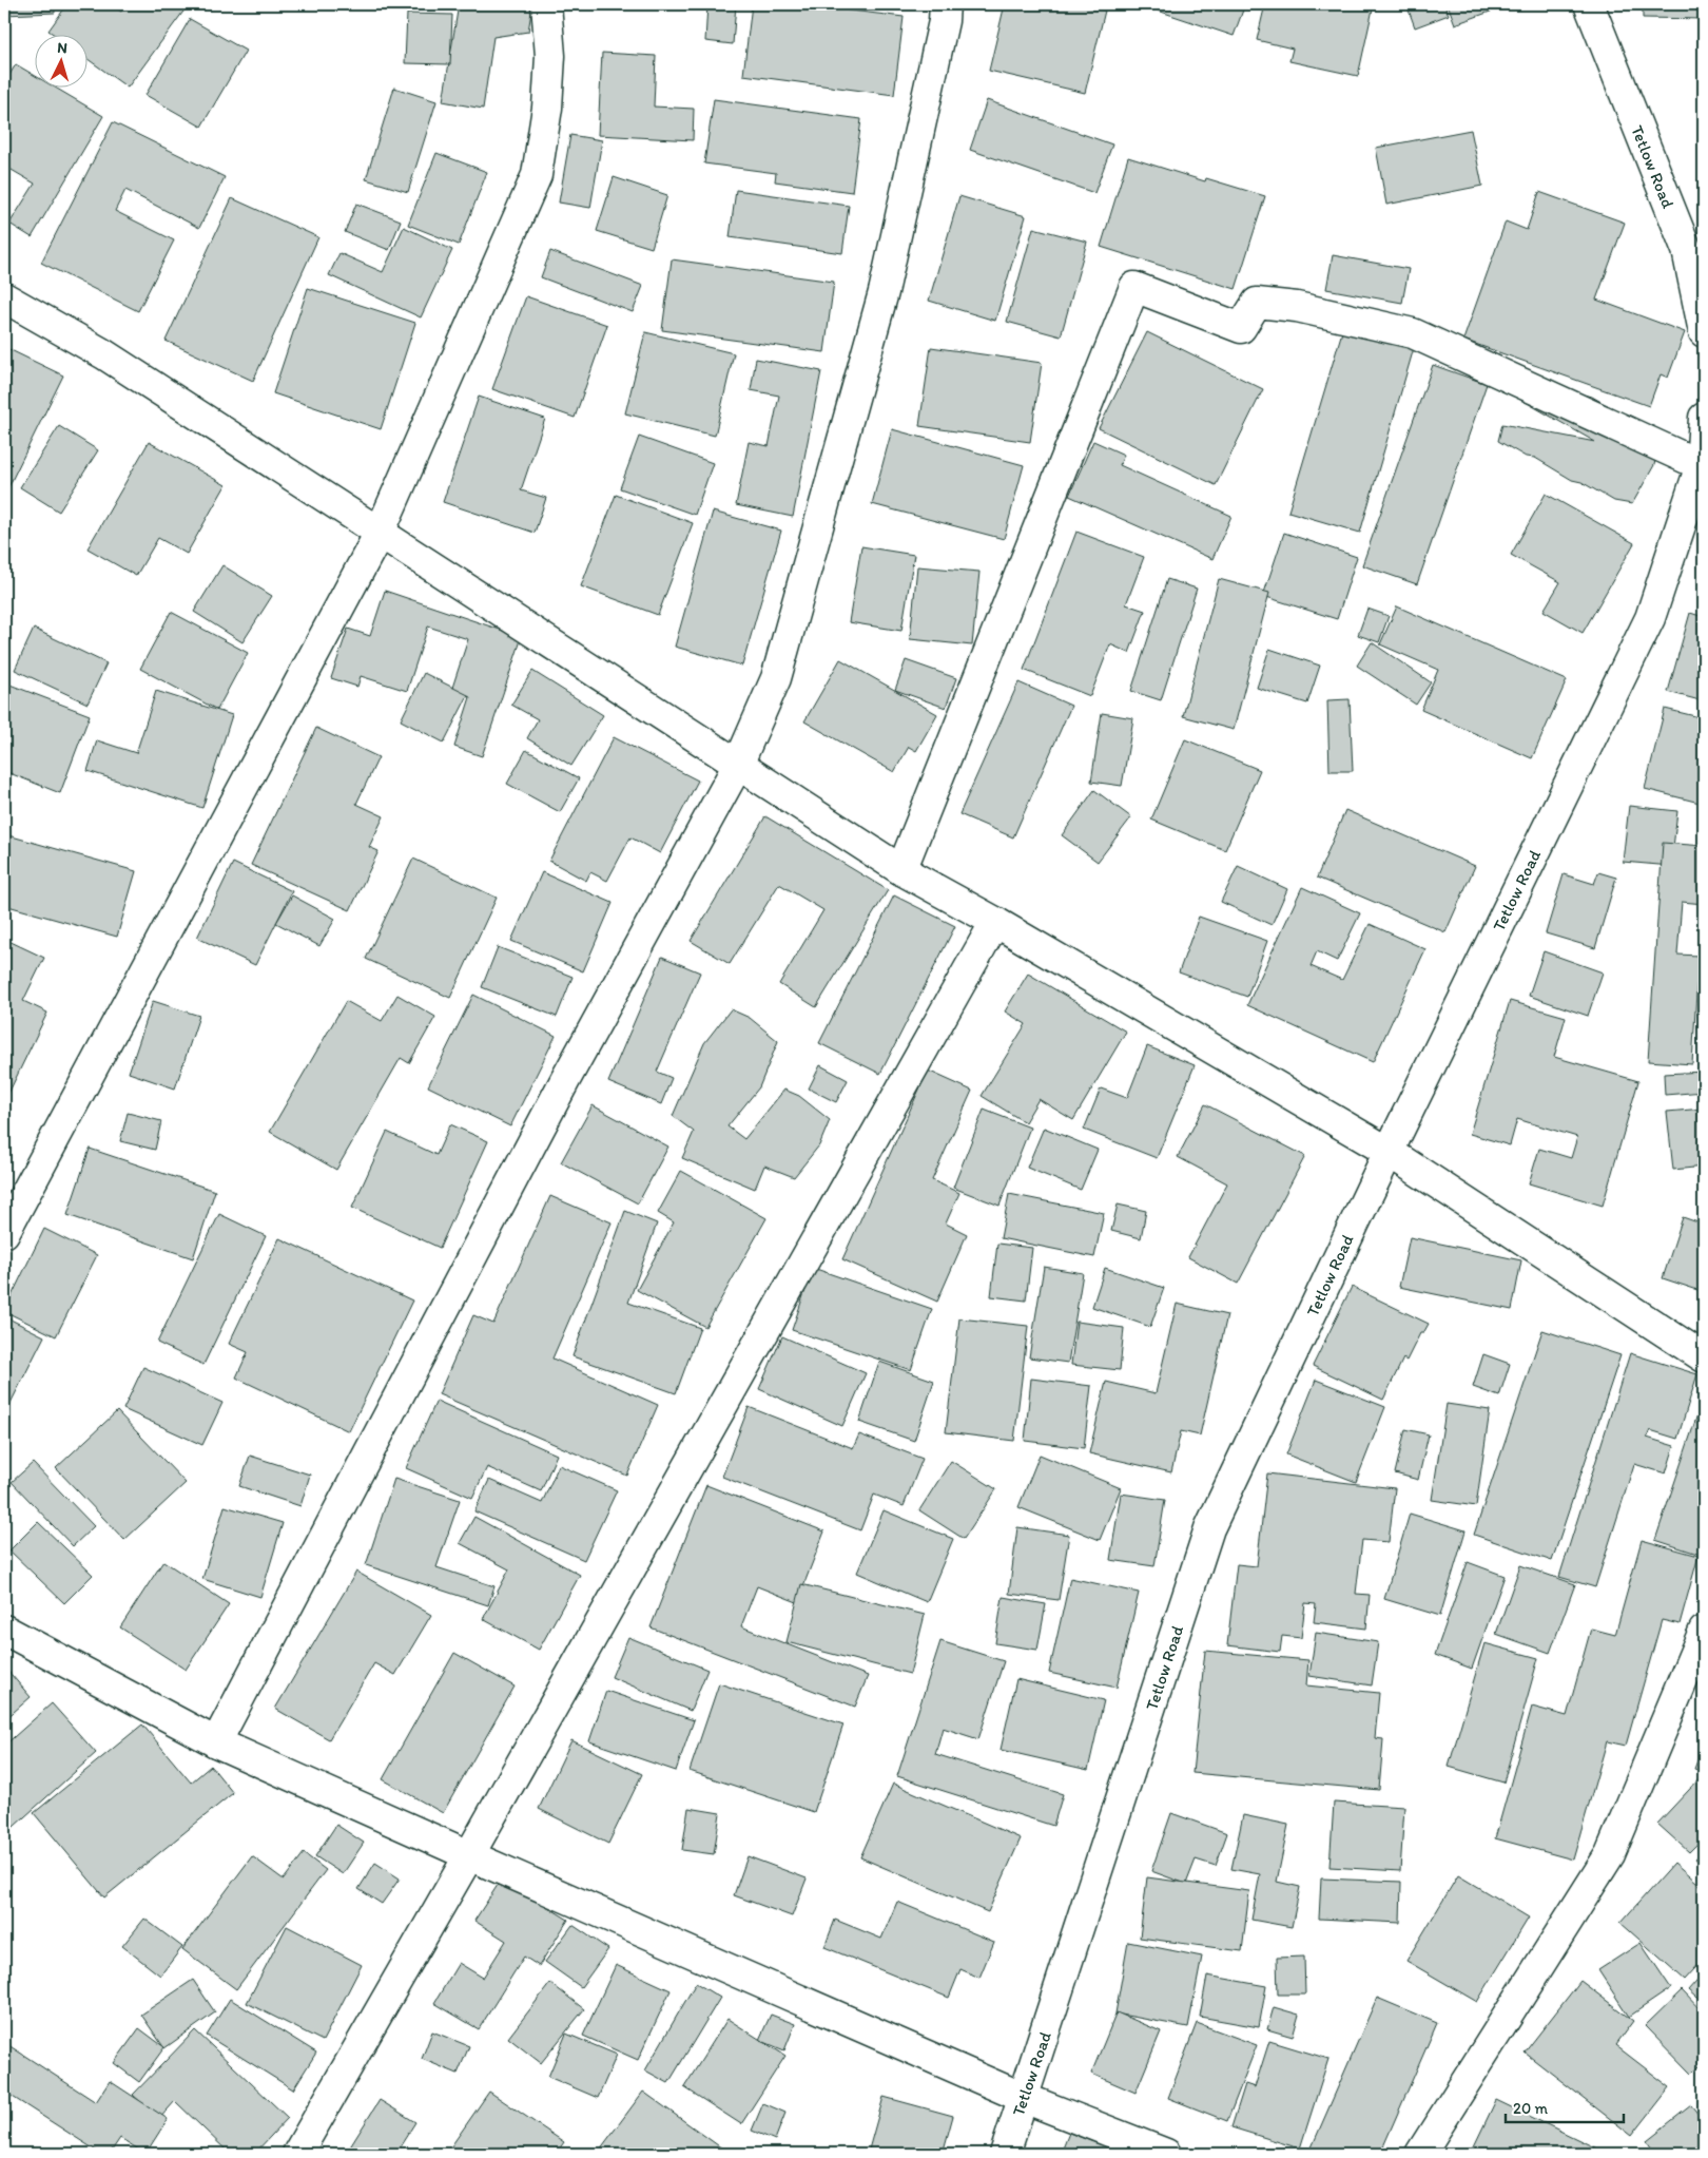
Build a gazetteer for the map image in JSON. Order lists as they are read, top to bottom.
{
  "streets": {
    "street": ["Tetlow Road"]
  },
  "scale_bar": "20 m",
  "north": "top"
}
